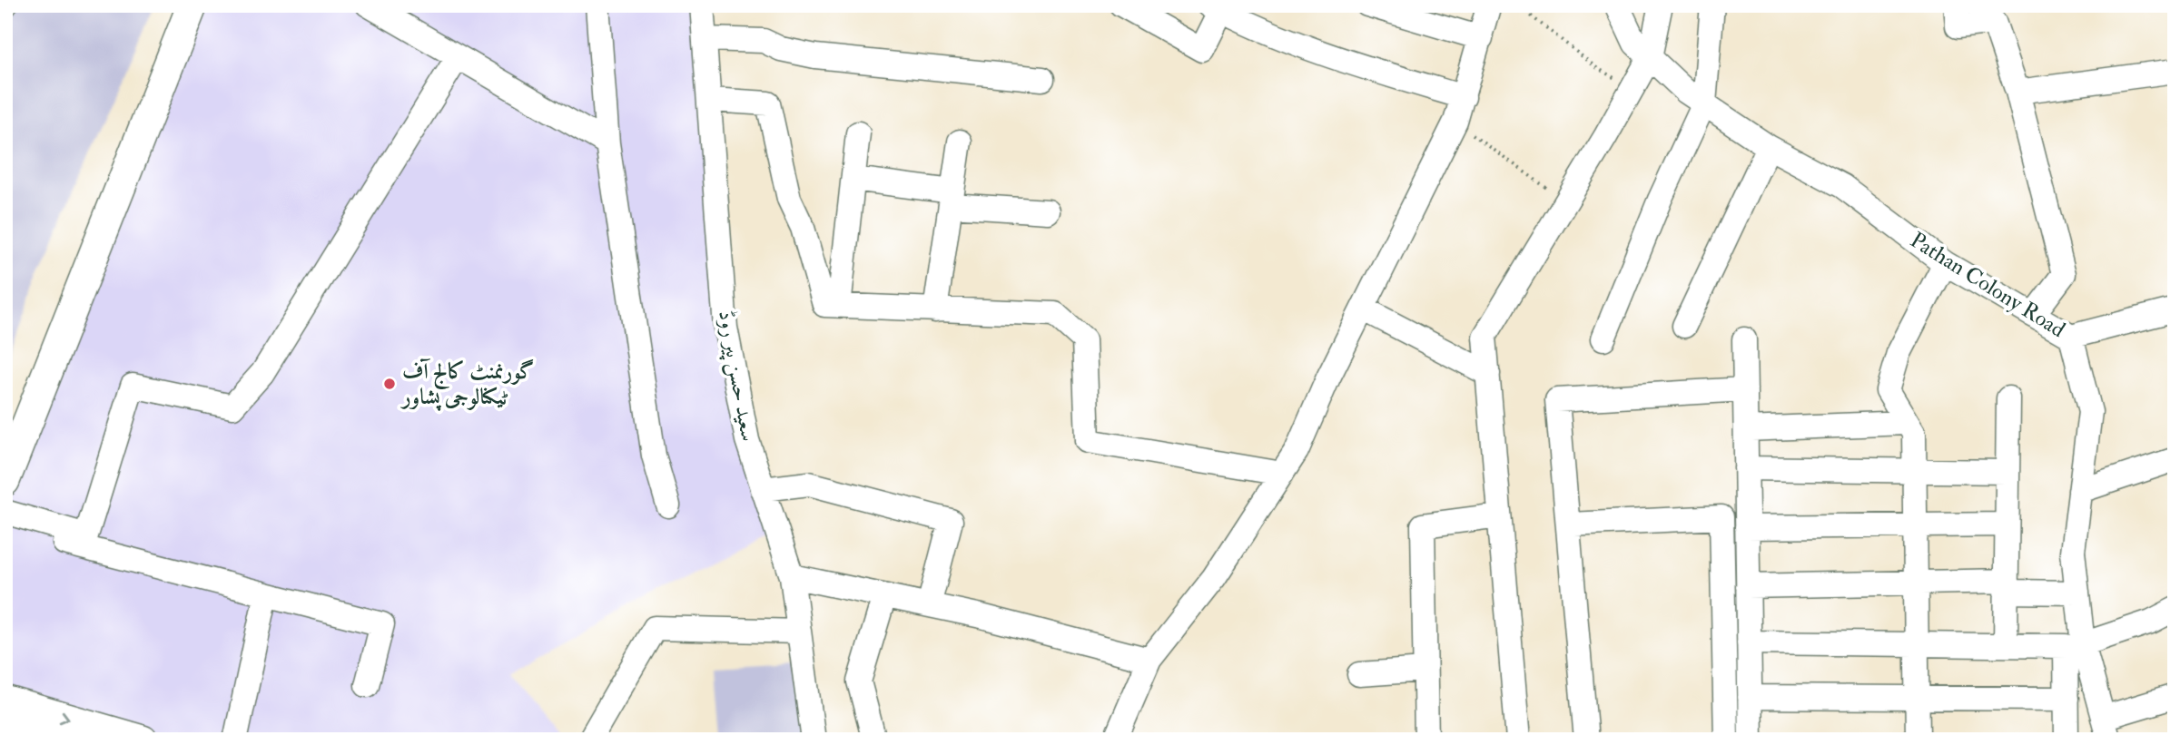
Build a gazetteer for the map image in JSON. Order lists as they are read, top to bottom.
{
  "streets": {
    "street": ["Pathan Colony Road", "سعید حسن پیر روڈ"]
  },
  "places": ["گورنمنٹ کالج آف ٹیکنالوجی پشاور"]
}
